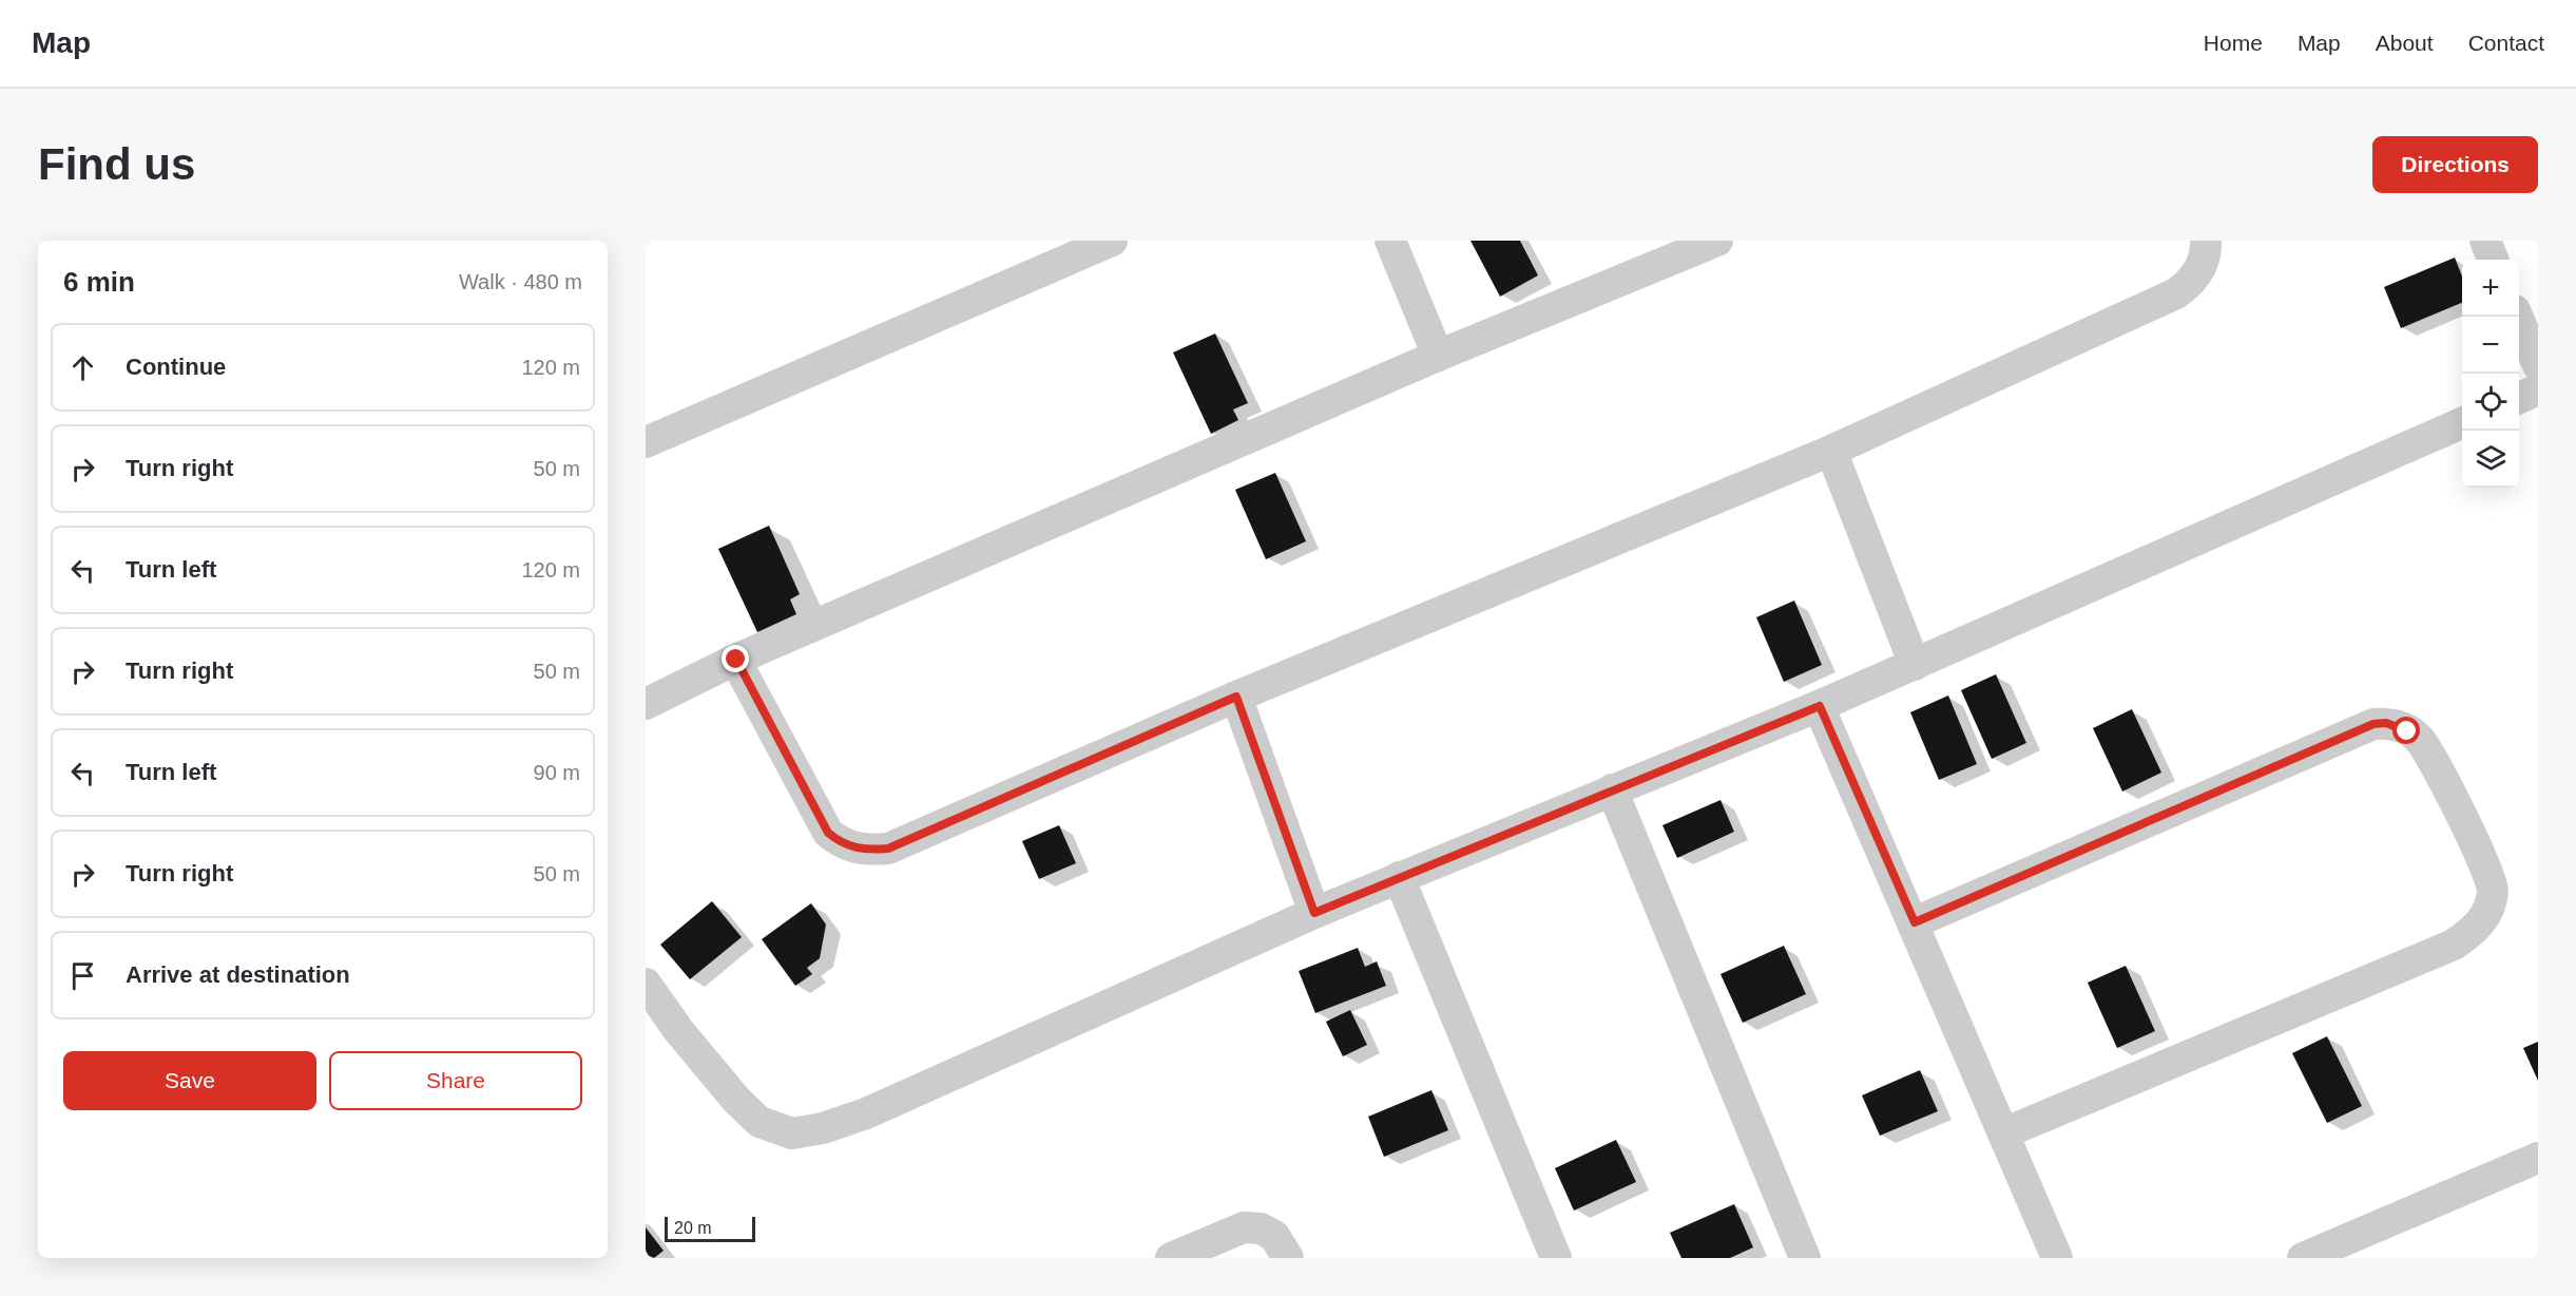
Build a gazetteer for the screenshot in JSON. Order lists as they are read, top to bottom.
{
  "scale_bar": "20 m",
  "page": {
    "header": "Map",
    "nav": [
      "Home",
      "Map",
      "About",
      "Contact"
    ],
    "buttons": [
      "Directions",
      ["Save", "Share"]
    ],
    "title": "Find us",
    "heading": ["6 min", "Walk · 480 m"],
    "map_buttons": ["+", "−"],
    "list": [
      ["Continue", "120 m"],
      ["Turn right", "50 m"],
      ["Turn left", "120 m"],
      ["Turn right", "50 m"],
      ["Turn left", "90 m"],
      ["Turn right", "50 m"],
      "Arrive at destination"
    ],
    "scale": "20 m"
  }
}
